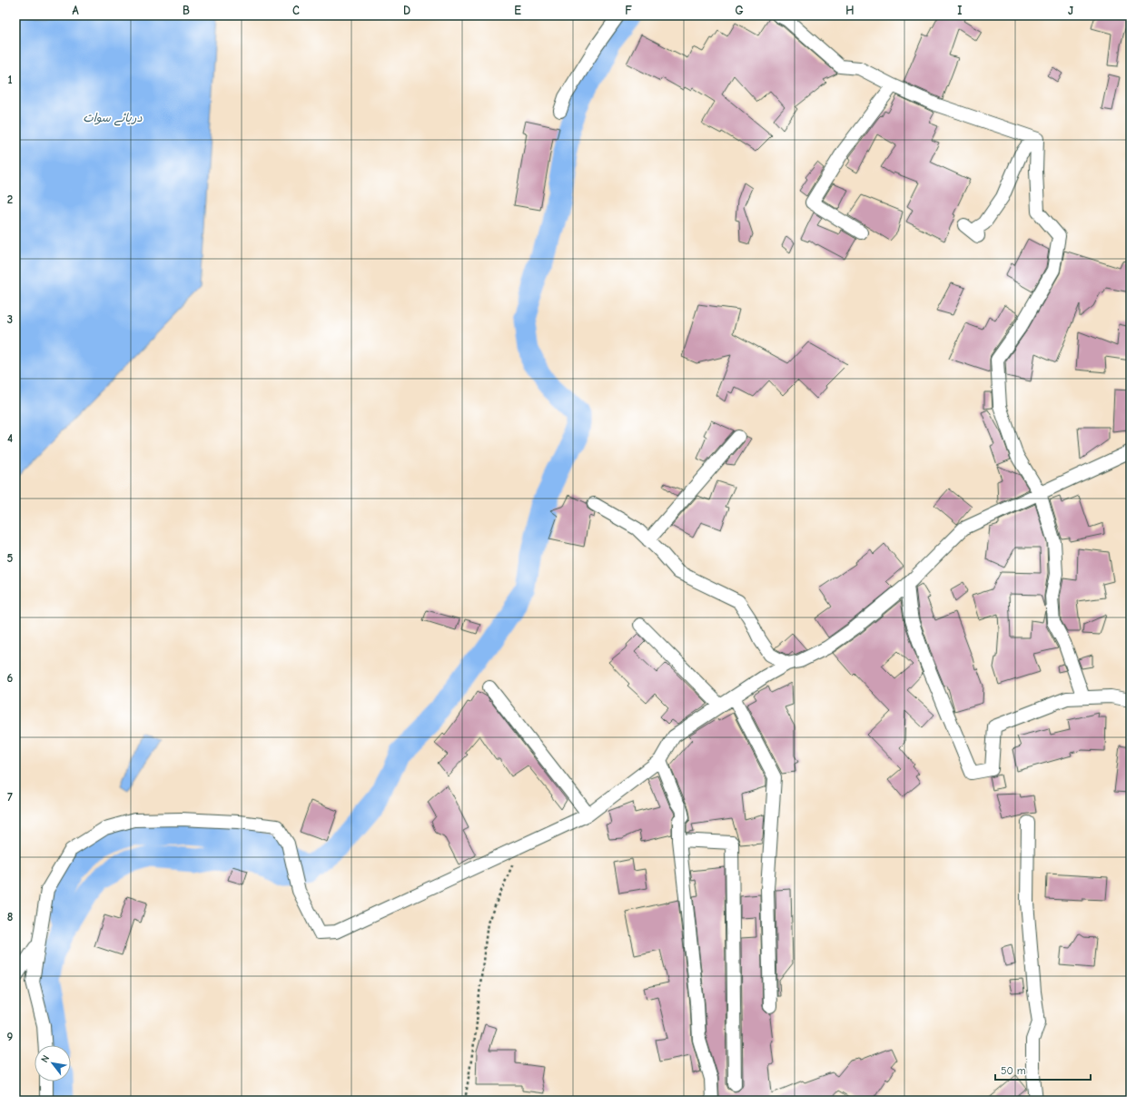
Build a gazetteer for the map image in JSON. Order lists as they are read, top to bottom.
{
  "water": ["دریائے سوات"],
  "scale_bar": "50 m",
  "north": "top left",
  "grid": {
    "columns": [
      "A",
      "B",
      "C",
      "D",
      "E",
      "F",
      "G",
      "H",
      "I",
      "J"
    ],
    "rows": [
      "1",
      "2",
      "3",
      "4",
      "5",
      "6",
      "7",
      "8",
      "9"
    ]
  }
}
